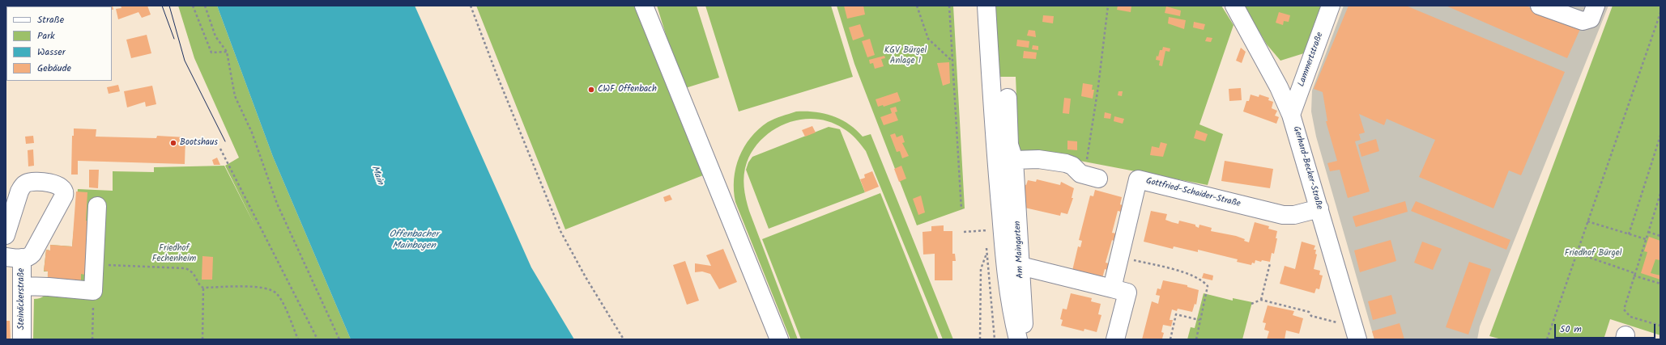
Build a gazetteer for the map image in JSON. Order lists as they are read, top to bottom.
{
  "streets": {
    "street": [
      "Lammertstraße",
      "Gerhard-Becker-Straße",
      "Gottfried-Schaider-Straße",
      "Am Maingarten",
      "Steinäckerstraße"
    ]
  },
  "crossings": [
    ["Lammertstraße", "Gerhard-Becker-Straße"],
    ["Gerhard-Becker-Straße", "Gottfried-Schaider-Straße"]
  ],
  "water": ["Main", "Offenbacher Mainbogen"],
  "parks": ["KGV Bürgel Anlage 1", "Friedhof Fechenheim", "Friedhof Bürgel"],
  "places": ["CWF Offenbach", "Bootshaus"],
  "legend": [
    "Straße",
    "Park",
    "Wasser",
    "Gebäude"
  ],
  "scale_bar": "50 m"
}
